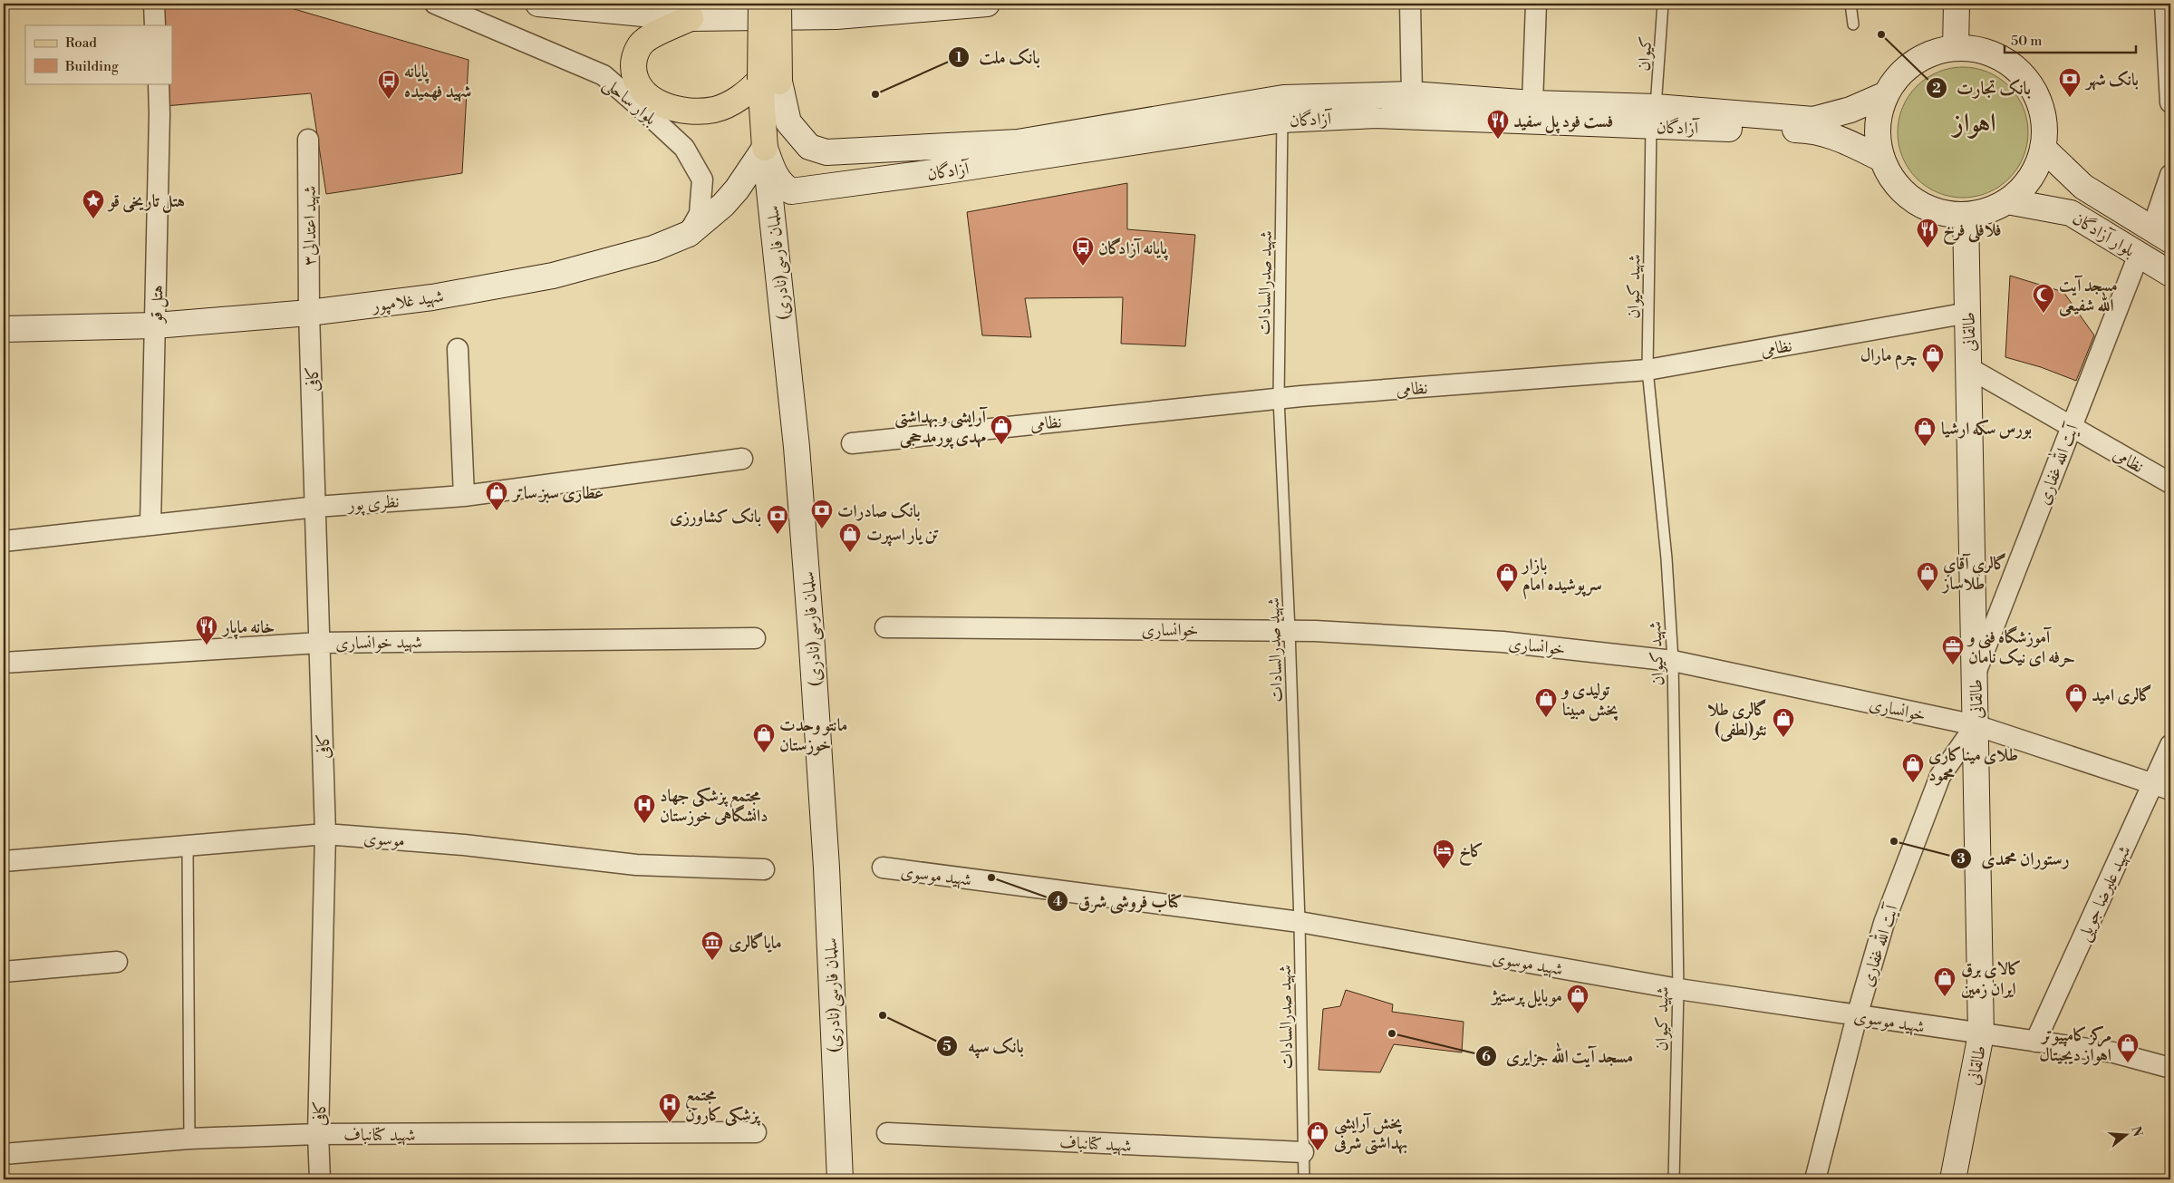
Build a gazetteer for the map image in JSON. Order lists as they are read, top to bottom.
{
  "streets": {
    "main road": [
      "آزادگان",
      "بلوار آزادگان",
      "سلمان فارسی(نادری)",
      "شهید غلامپور",
      "طالقانی"
    ],
    "street": [
      "بلوار ساحلی",
      "شهید اعتدالی۳",
      "هتل قو",
      "نظامی",
      "کافی",
      "آیت الله غفاری",
      "نظری پور",
      "خوانساری",
      "شهید خوانساری",
      "موسوی",
      "شهید موسوی",
      "شهید علیرضا جویلی",
      "شهید کتانباف"
    ],
    "lane": ["کیوان", "شهید صدرالسادات", "شهید کیوان"]
  },
  "crossings": [
    ["کیوان", "آزادگان"],
    ["کیوان", "شهید کیوان"],
    ["بلوار ساحلی", "شهید غلامپور"],
    ["آزادگان", "سلمان فارسی(نادری)"],
    ["آزادگان", "شهید صدرالسادات"],
    ["آزادگان", "شهید کیوان"],
    ["آزادگان", "شهید غلامپور"],
    ["شهید اعتدالی۳", "شهید غلامپور"],
    ["شهید اعتدالی۳", "کافی"],
    ["بلوار آزادگان", "آیت الله غفاری"],
    ["سلمان فارسی(نادری)", "شهید غلامپور"],
    ["شهید صدرالسادات", "نظامی"],
    ["شهید صدرالسادات", "خوانساری"],
    ["شهید صدرالسادات", "شهید موسوی"],
    ["شهید صدرالسادات", "شهید کتانباف"],
    ["شهید کیوان", "نظامی"],
    ["شهید کیوان", "خوانساری"],
    ["شهید کیوان", "شهید موسوی"],
    ["شهید غلامپور", "هتل قو"],
    ["شهید غلامپور", "کافی"],
    ["هتل قو", "نظری پور"],
    ["طالقانی", "نظامی"],
    ["طالقانی", "آیت الله غفاری"],
    ["طالقانی", "خوانساری"],
    ["طالقانی", "شهید موسوی"],
    ["نظامی", "آیت الله غفاری"],
    ["کافی", "نظری پور"],
    ["کافی", "شهید خوانساری"],
    ["کافی", "موسوی"],
    ["کافی", "شهید کتانباف"],
    ["آیت الله غفاری", "خوانساری"],
    ["آیت الله غفاری", "شهید موسوی"],
    ["خوانساری", "شهید علیرضا جویلی"],
    ["شهید موسوی", "شهید علیرضا جویلی"]
  ],
  "districts": ["اهواز"],
  "places": {
    "other": [
      "بانک تجارت",
      "بانک ملت",
      "رستوران محمدی",
      "کتاب فروشی شرق",
      "بانک سپه",
      "مسجد آیت الله جزایری"
    ],
    "bank": ["بانک شهر", "بانک صادرات", "بانک کشاورزی"],
    "bus stop": ["پایانه شهید فهمیده", "پایانه آزادگان"],
    "restaurant": ["فست فود پل سفید", "فلافلی فرخ", "خانه ماپار"],
    "place": ["هتل تاریخی قو"],
    "mosque": ["مسجد آیت الله شفیعی"],
    "shop": [
      "چرم مارال",
      "آرایشی و بهداشتی مهدی پورمدحجی",
      "بورس سکه ارشیا",
      "عطاری سبز ساتر",
      "تن یار اسپرت",
      "گالري آقاي طلاساز",
      "بازار سرپوشیده امام",
      "گالری امید",
      "تولیدی و پخش مبینا",
      "گالری طلا نئو(لطفی)",
      "مانتو وحدت خوزستان",
      "طلای میناکاری محمود",
      "کالای برق ایران زمین",
      "موبایل پرستیژ",
      "مرکز کامپیوتر اهواز دیجیتال",
      "پخش آرایشی بهداشتی شرفی"
    ],
    "office": ["آموزشگاه فنی و حرفه ای نیک نامان"],
    "hospital": ["مجتمع پزشکی جهاد دانشگاهی خوزستان", "مجتمع پزشکی کارون"],
    "hotel": ["کاخ"],
    "museum": ["مایاگالری"]
  },
  "legend": ["Road", "Building"],
  "scale_bar": "50 m",
  "north": "right"
}
